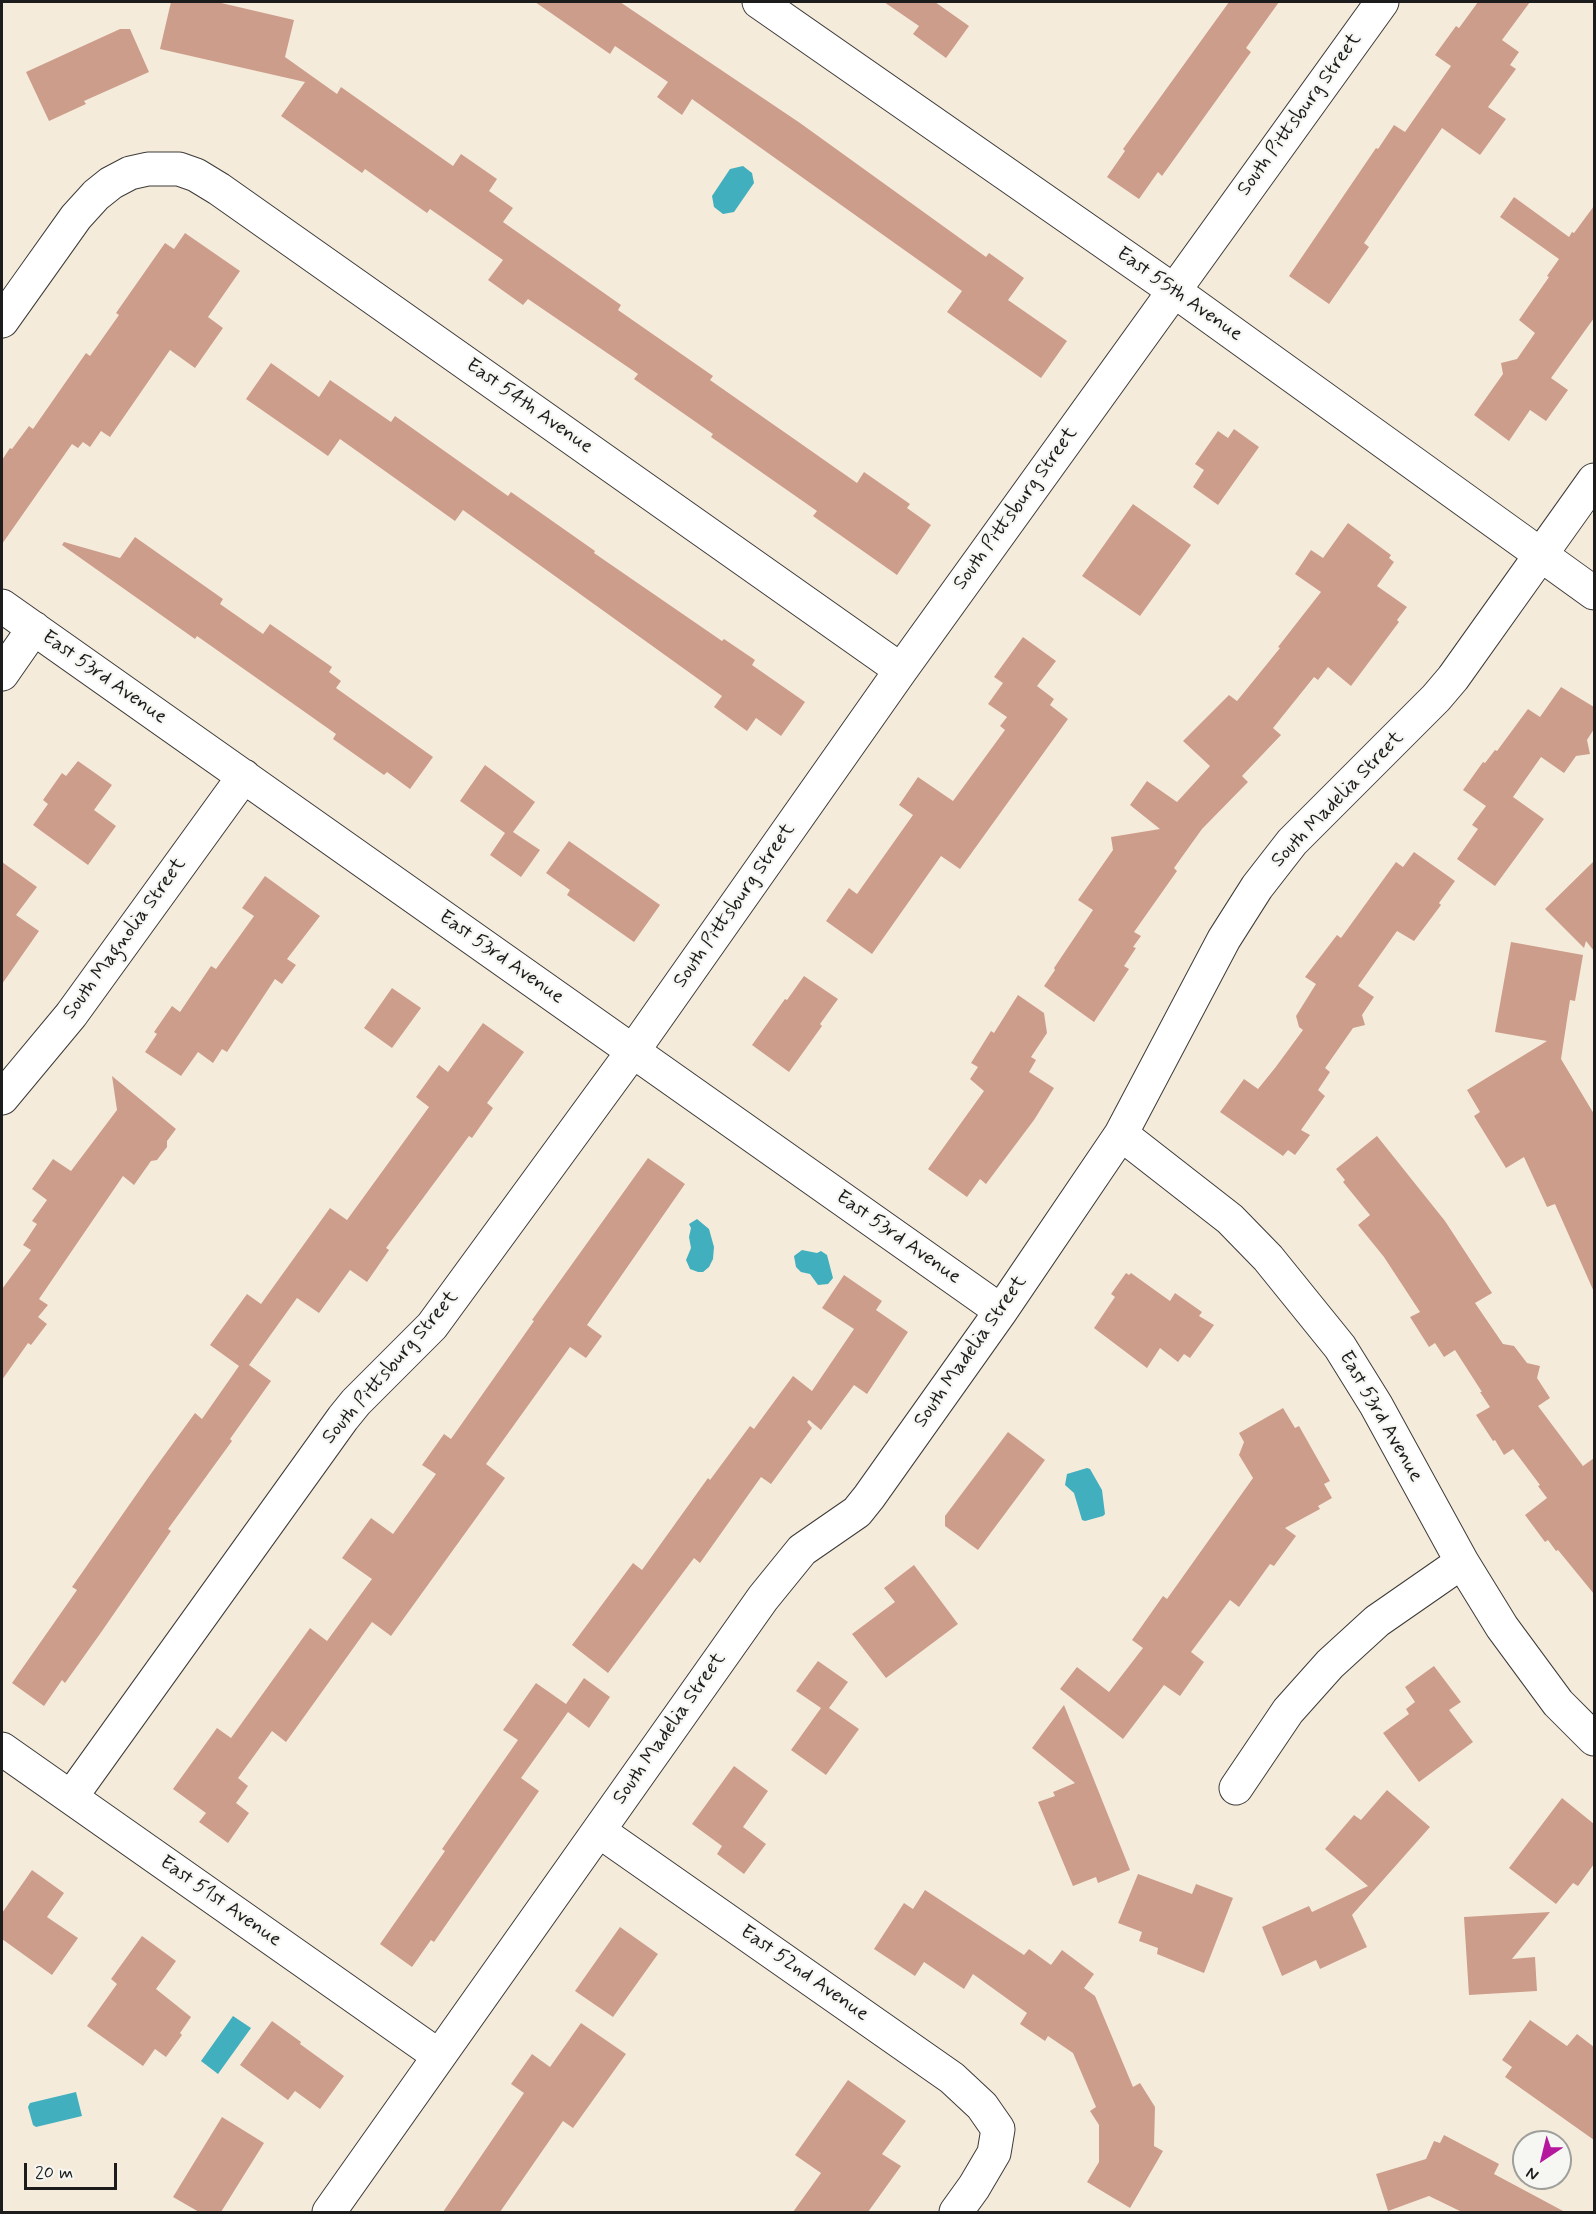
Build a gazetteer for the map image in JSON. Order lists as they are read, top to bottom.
{
  "streets": {
    "street": [
      "South Pittsburg Street",
      "East 55th Avenue",
      "East 54th Avenue",
      "East 53rd Avenue",
      "South Madelia Street",
      "South Magnolia Street",
      "East 51st Avenue",
      "East 52nd Avenue"
    ]
  },
  "crossings": [
    ["South Pittsburg Street", "East 55th Avenue"],
    ["South Pittsburg Street", "East 54th Avenue"],
    ["South Pittsburg Street", "East 53rd Avenue"],
    ["South Pittsburg Street", "East 51st Avenue"],
    ["East 55th Avenue", "South Madelia Street"],
    ["East 53rd Avenue", "South Madelia Street"],
    ["East 53rd Avenue", "South Magnolia Street"],
    ["South Madelia Street", "East 51st Avenue"],
    ["South Madelia Street", "East 52nd Avenue"]
  ],
  "scale_bar": "20 m",
  "north": "bottom left"
}
